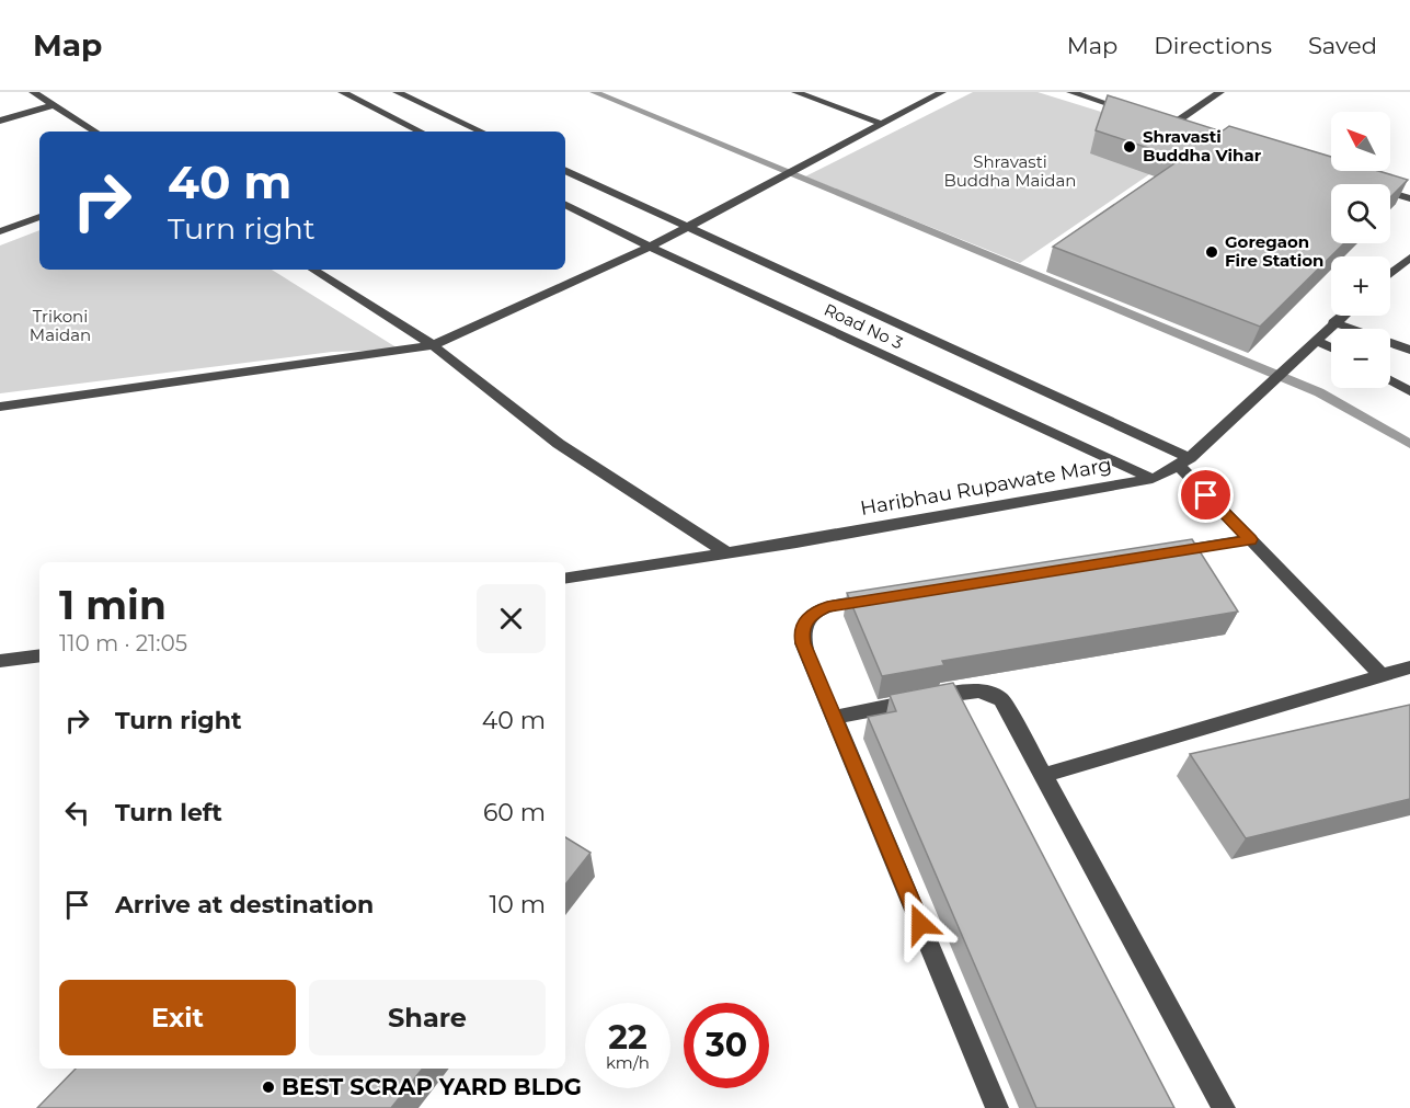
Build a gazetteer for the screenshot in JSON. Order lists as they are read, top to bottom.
{
  "streets": {
    "street": ["Road No 3", "Haribhau Rupawate Marg"]
  },
  "crossings": [
    ["Road No 3", "Haribhau Rupawate Marg"]
  ],
  "parks": ["Shravasti Buddha Maidan", "Trikoni Maidan"],
  "places": ["Shravasti Buddha Vihar", "Goregaon Fire Station", "BEST SCRAP YARD BLDG"],
  "north": "top left",
  "page": {
    "header": "Map",
    "nav": ["Map", "Directions", "Saved"],
    "map_buttons": ["+", "−"],
    "turn": ["40 m", "Turn right"],
    "heading": ["1 min", "110 m · 21:05"],
    "list": [
      {
        "name": "Turn right",
        "value": "40 m"
      },
      {
        "name": "Turn left",
        "value": "60 m"
      },
      {
        "name": "Arrive at destination",
        "value": "10 m"
      }
    ],
    "buttons": ["Exit", "Share"],
    "speed": "22 km/h",
    "limit": "30"
  }
}
